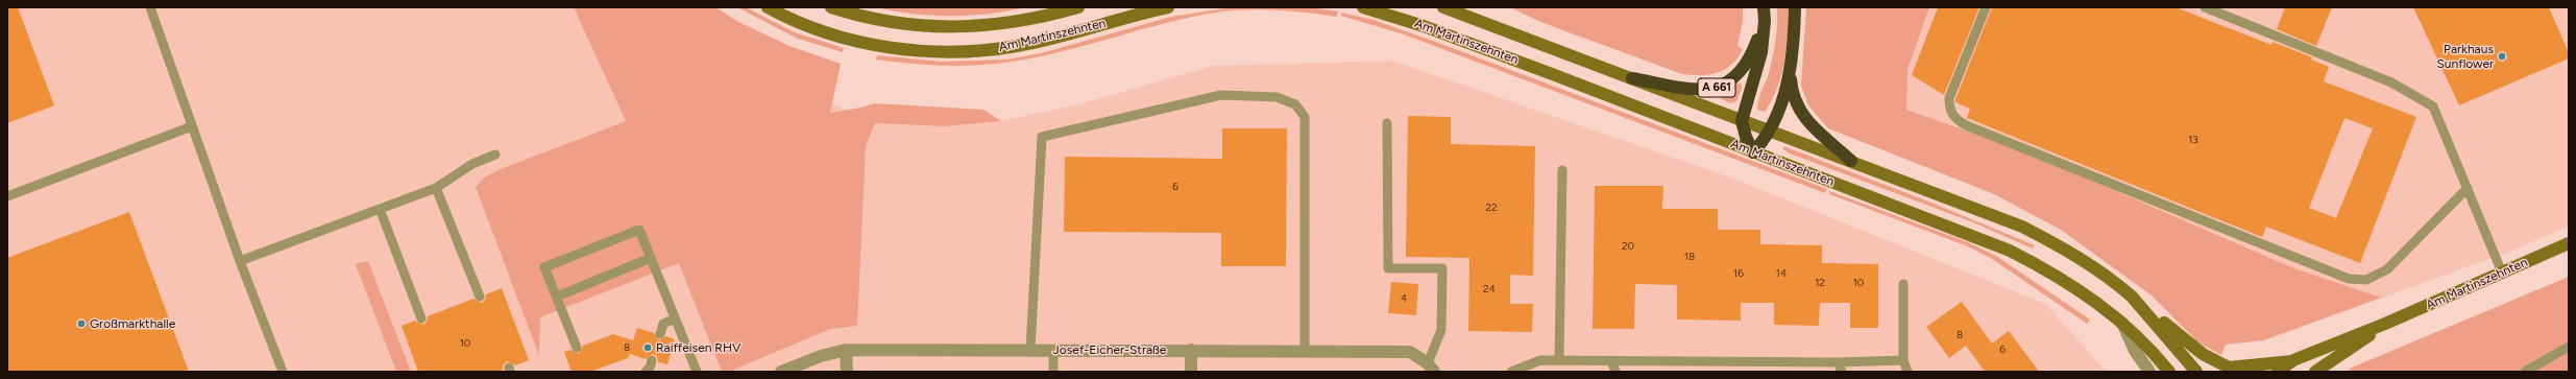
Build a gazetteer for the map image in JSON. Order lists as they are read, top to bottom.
{
  "streets": {
    "highway": ["A 661"],
    "main road": ["Am Martinszehnten"],
    "street": ["Josef-Eicher-Straße"]
  },
  "crossings": [
    ["Am Martinszehnten", "A 661"]
  ],
  "places": ["Parkhaus Sunflower", "Großmarkthalle", "Raiffeisen RHV"],
  "house_numbers": [
    "13",
    "6",
    "22",
    "20",
    "18",
    "16",
    "14",
    "12",
    "10",
    "24",
    "4",
    "8",
    "10",
    "8",
    "6"
  ]
}
